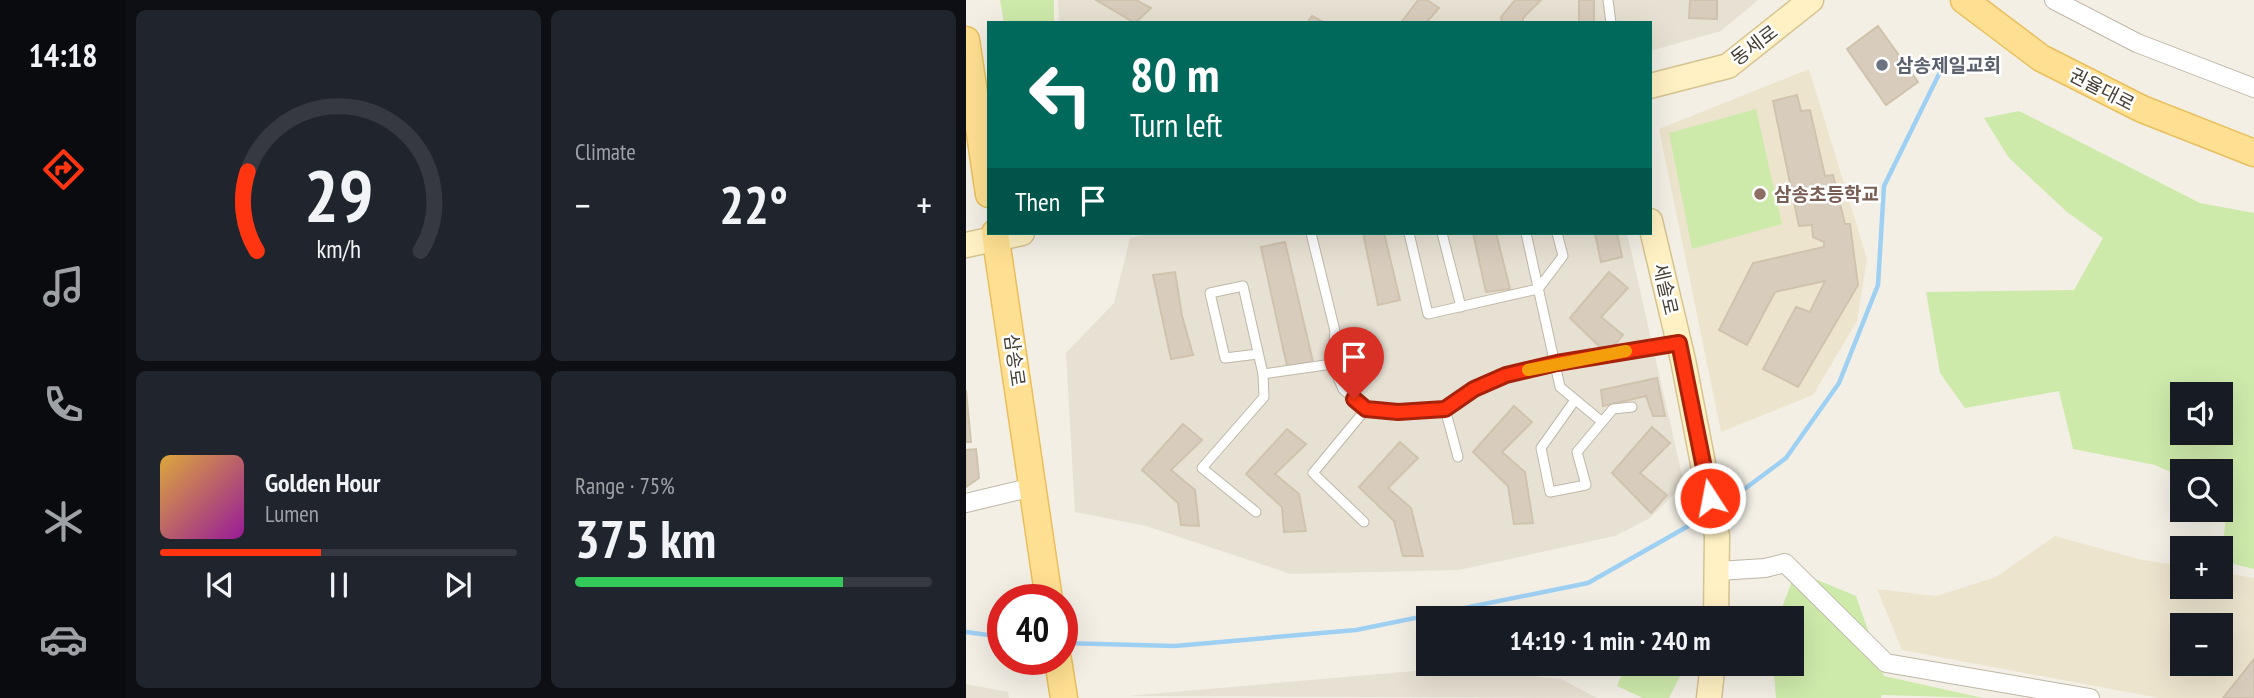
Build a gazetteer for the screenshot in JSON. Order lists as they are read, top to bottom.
{
  "streets": {
    "main road": ["권율대로", "삼송로"],
    "street": ["동세로", "세솔로"]
  },
  "places": ["삼송제일교회", "삼송초등학교"],
  "page": {
    "tabs": "14:18",
    "tile": [
      "Climate",
      ["Range · 75%", "375 km"]
    ],
    "turn": ["80 m", "Turn left"],
    "then": "Then",
    "heat": ["−", "22°", "+"],
    "map_buttons": ["+", "−"],
    "song": ["Golden Hour", "Lumen"],
    "limit": "40",
    "trip": "14:19 · 1 min · 240 m",
    "gauge": ["29", "km/h"]
  }
}
